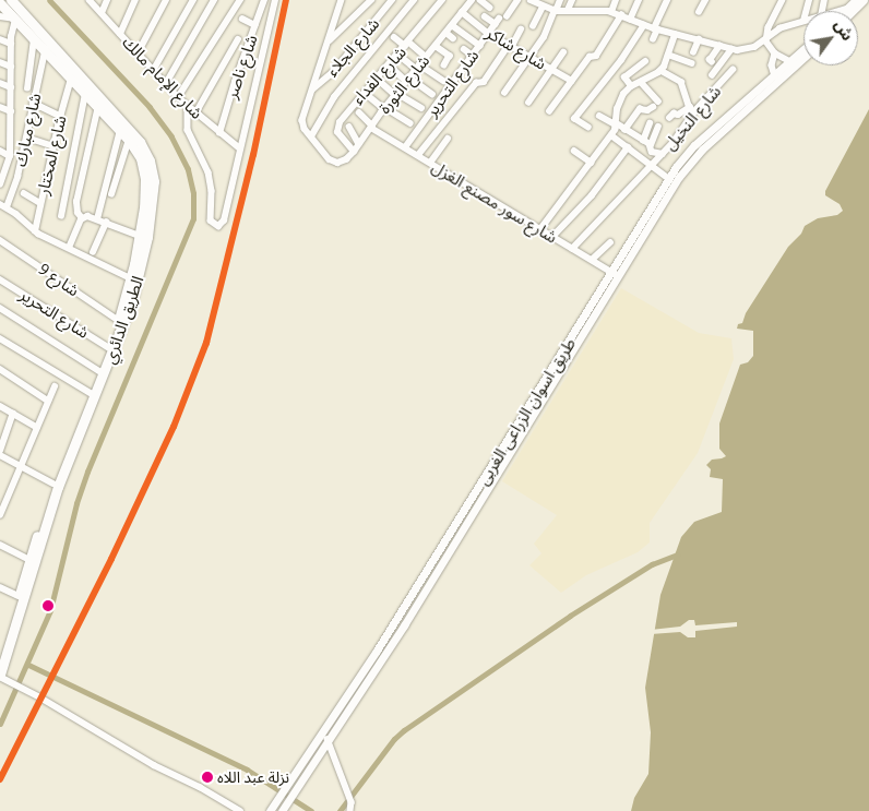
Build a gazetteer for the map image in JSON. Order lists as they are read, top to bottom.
{
  "streets": {
    "highway": ["الطريق الدائري"],
    "main road": ["طريق اسوان الزراعى الغربى"],
    "street": [
      "شارع الجلاء",
      "شارع شاكر",
      "شارع ناصر",
      "شارع الفداء",
      "شارع الإمام مالك",
      "شارع التحرير",
      "شارع الثورة",
      "شارع النخيل",
      "شارع مبارك",
      "شارع المختار",
      "شارع سور مصنع الغزل",
      "شارع 9"
    ]
  },
  "crossings": [
    ["شارع شاكر", "شارع التحرير"],
    ["شارع شاكر", "شارع الثورة"],
    ["شارع ناصر", "شارع الإمام مالك"],
    ["شارع الفداء", "شارع الثورة"],
    ["شارع التحرير", "شارع سور مصنع الغزل"],
    ["شارع التحرير", "الطريق الدائري"],
    ["شارع الثورة", "شارع سور مصنع الغزل"],
    ["شارع النخيل", "شارع سور مصنع الغزل"],
    ["شارع مبارك", "الطريق الدائري"],
    ["شارع المختار", "الطريق الدائري"],
    ["شارع سور مصنع الغزل", "طريق اسوان الزراعى الغربى"],
    ["شارع 9", "الطريق الدائري"]
  ],
  "places": ["نزلة عبد اللاه"],
  "north": "top right"
}
